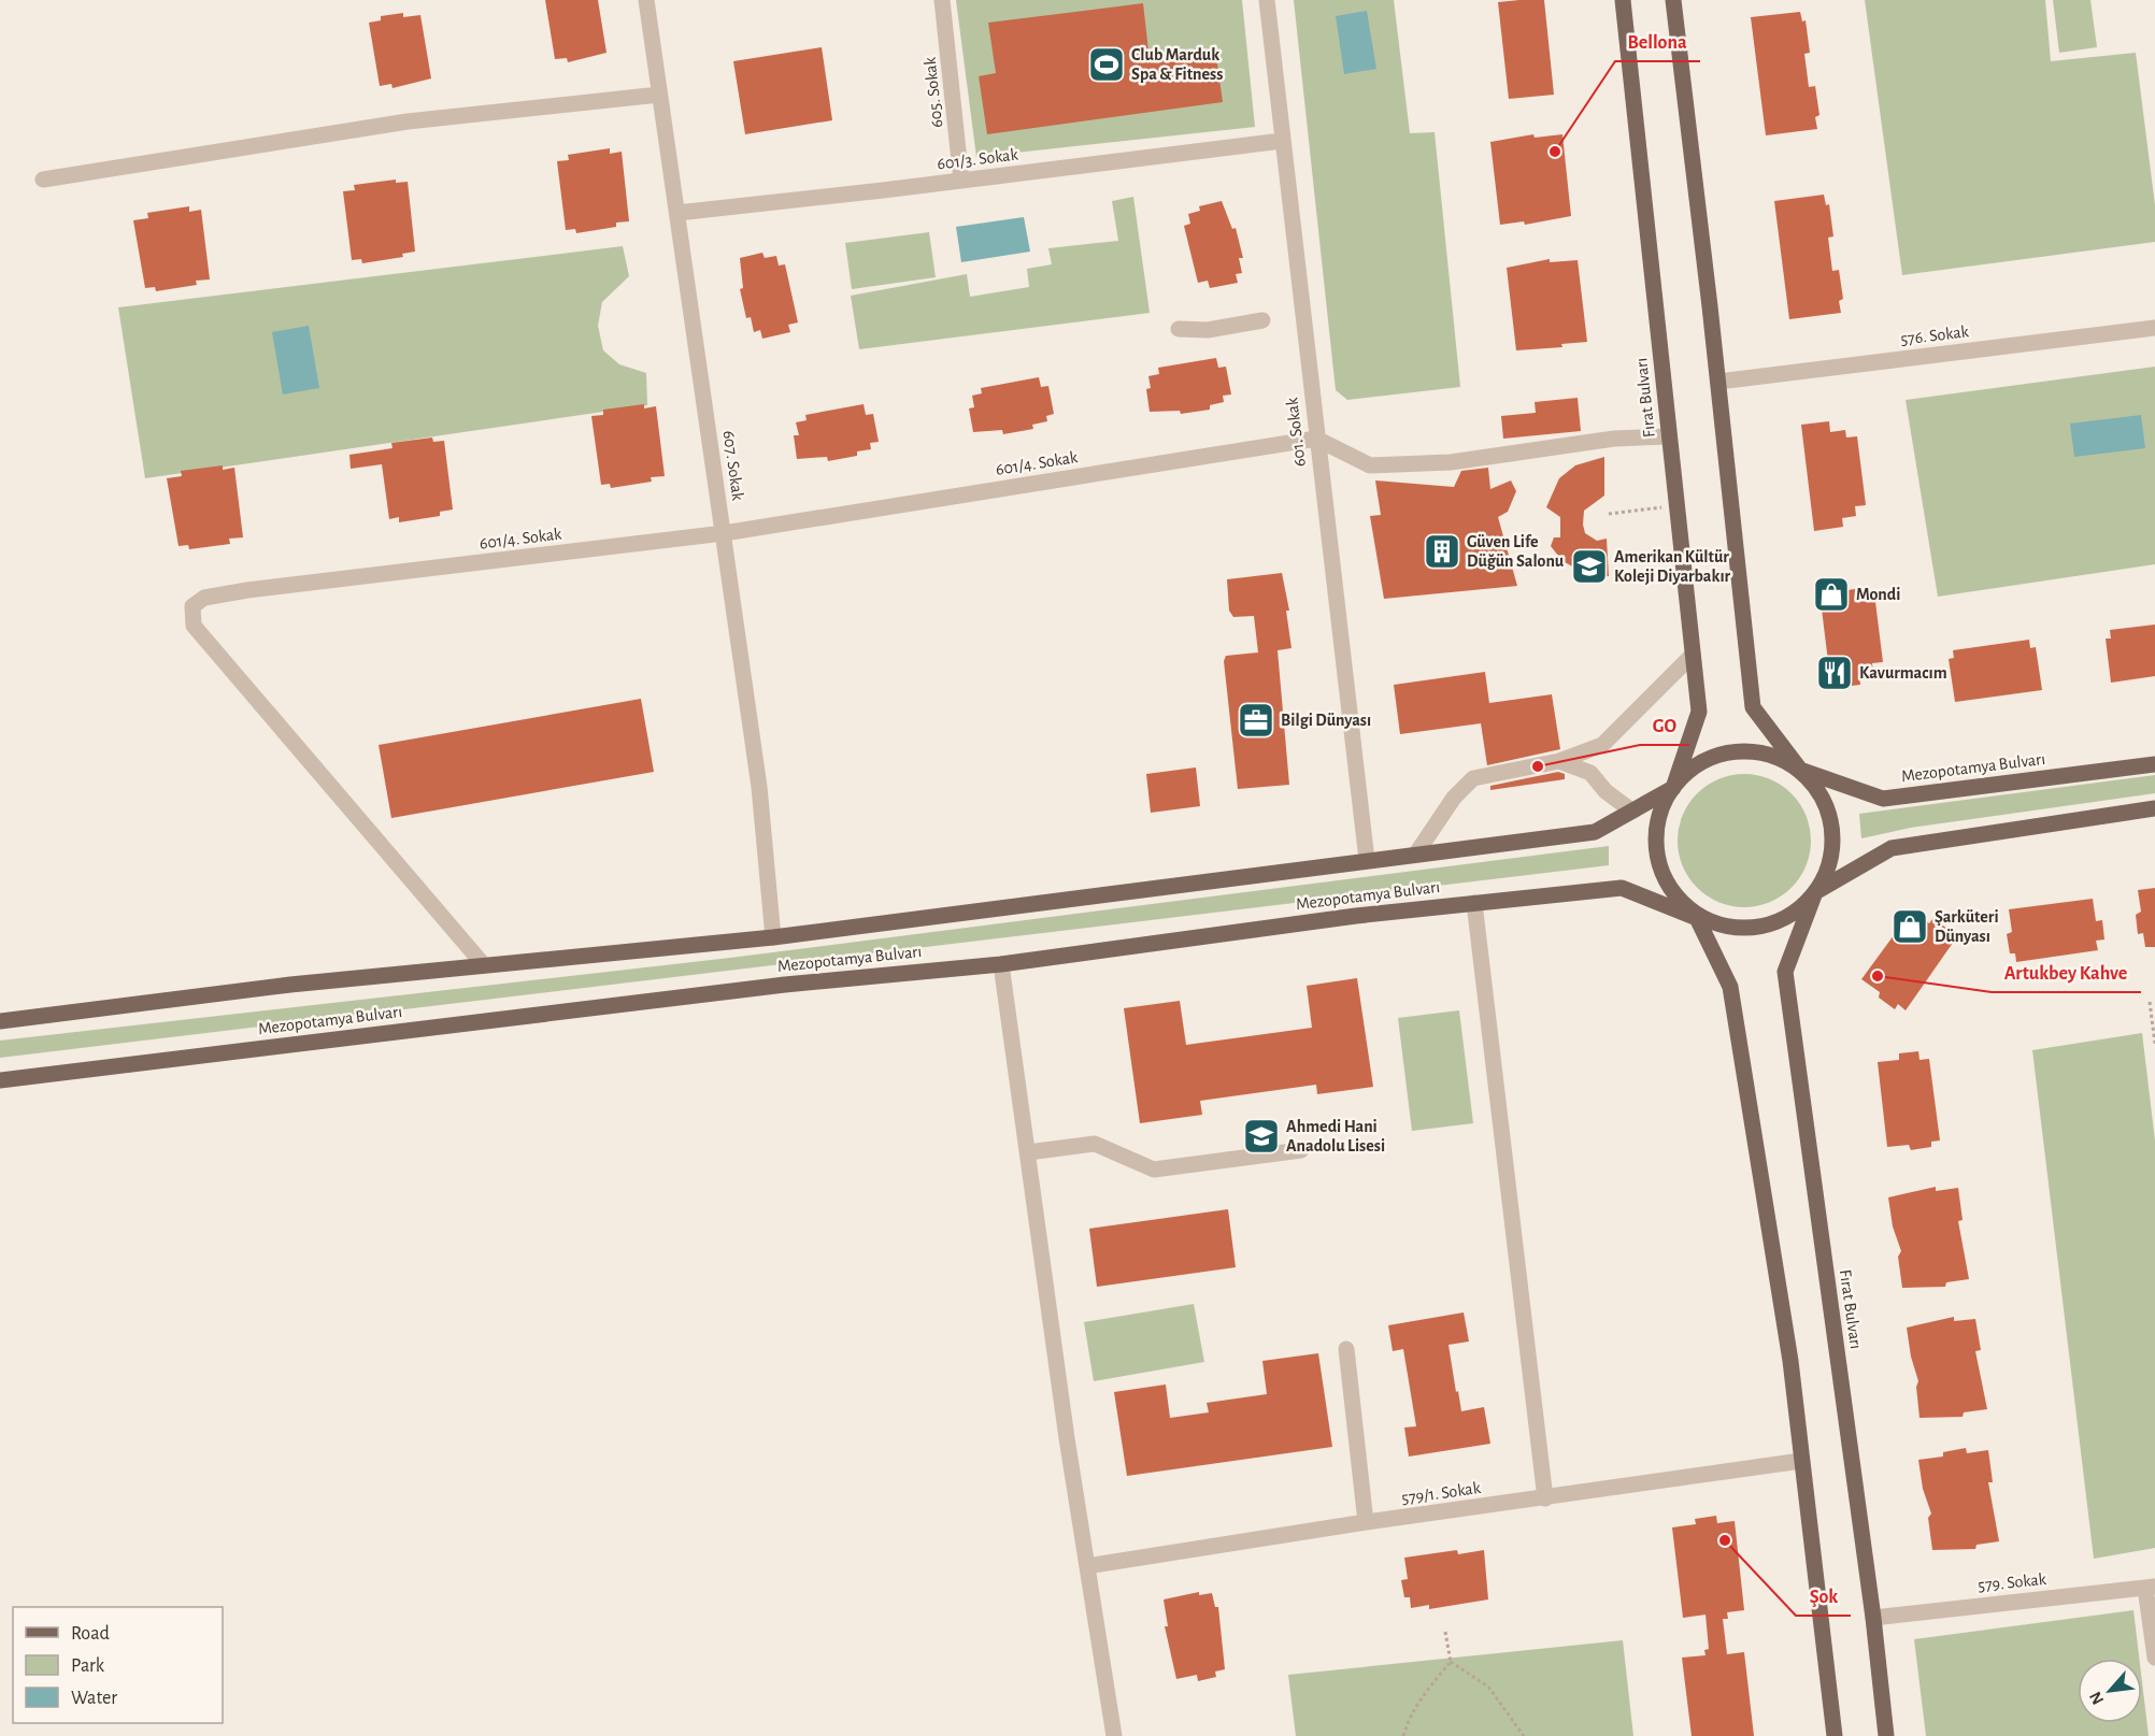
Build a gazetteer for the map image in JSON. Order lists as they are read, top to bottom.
{
  "streets": {
    "main road": ["Fırat Bulvarı", "Mezopotamya Bulvarı"],
    "street": [
      "605. Sokak",
      "601/3. Sokak",
      "576. Sokak",
      "601. Sokak",
      "601/4. Sokak",
      "607. Sokak",
      "579/1. Sokak",
      "579. Sokak"
    ]
  },
  "crossings": [
    ["605. Sokak", "601/3. Sokak"],
    ["601/3. Sokak", "601. Sokak"],
    ["601/3. Sokak", "607. Sokak"],
    ["Fırat Bulvarı", "Mezopotamya Bulvarı"],
    ["Fırat Bulvarı", "579. Sokak"],
    ["601. Sokak", "601/4. Sokak"],
    ["601. Sokak", "Mezopotamya Bulvarı"],
    ["601/4. Sokak", "607. Sokak"],
    ["601/4. Sokak", "Mezopotamya Bulvarı"],
    ["607. Sokak", "Mezopotamya Bulvarı"]
  ],
  "places": {
    "sports": ["Club Marduk Spa & Fitness"],
    "other": [
      "Bellona",
      "GO",
      "Artukbey Kahve",
      "Şok"
    ],
    "building": ["Güven Life Düğün Salonu"],
    "school or university": ["Amerikan Kültür Koleji Diyarbakır", "Ahmedi Hani Anadolu Lisesi"],
    "shop": ["Mondi", "Şarküteri Dünyası"],
    "restaurant": ["Kavurmacım"],
    "office": ["Bilgi Dünyası"]
  },
  "legend": ["Road", "Park", "Water"],
  "north": "bottom left"
}
